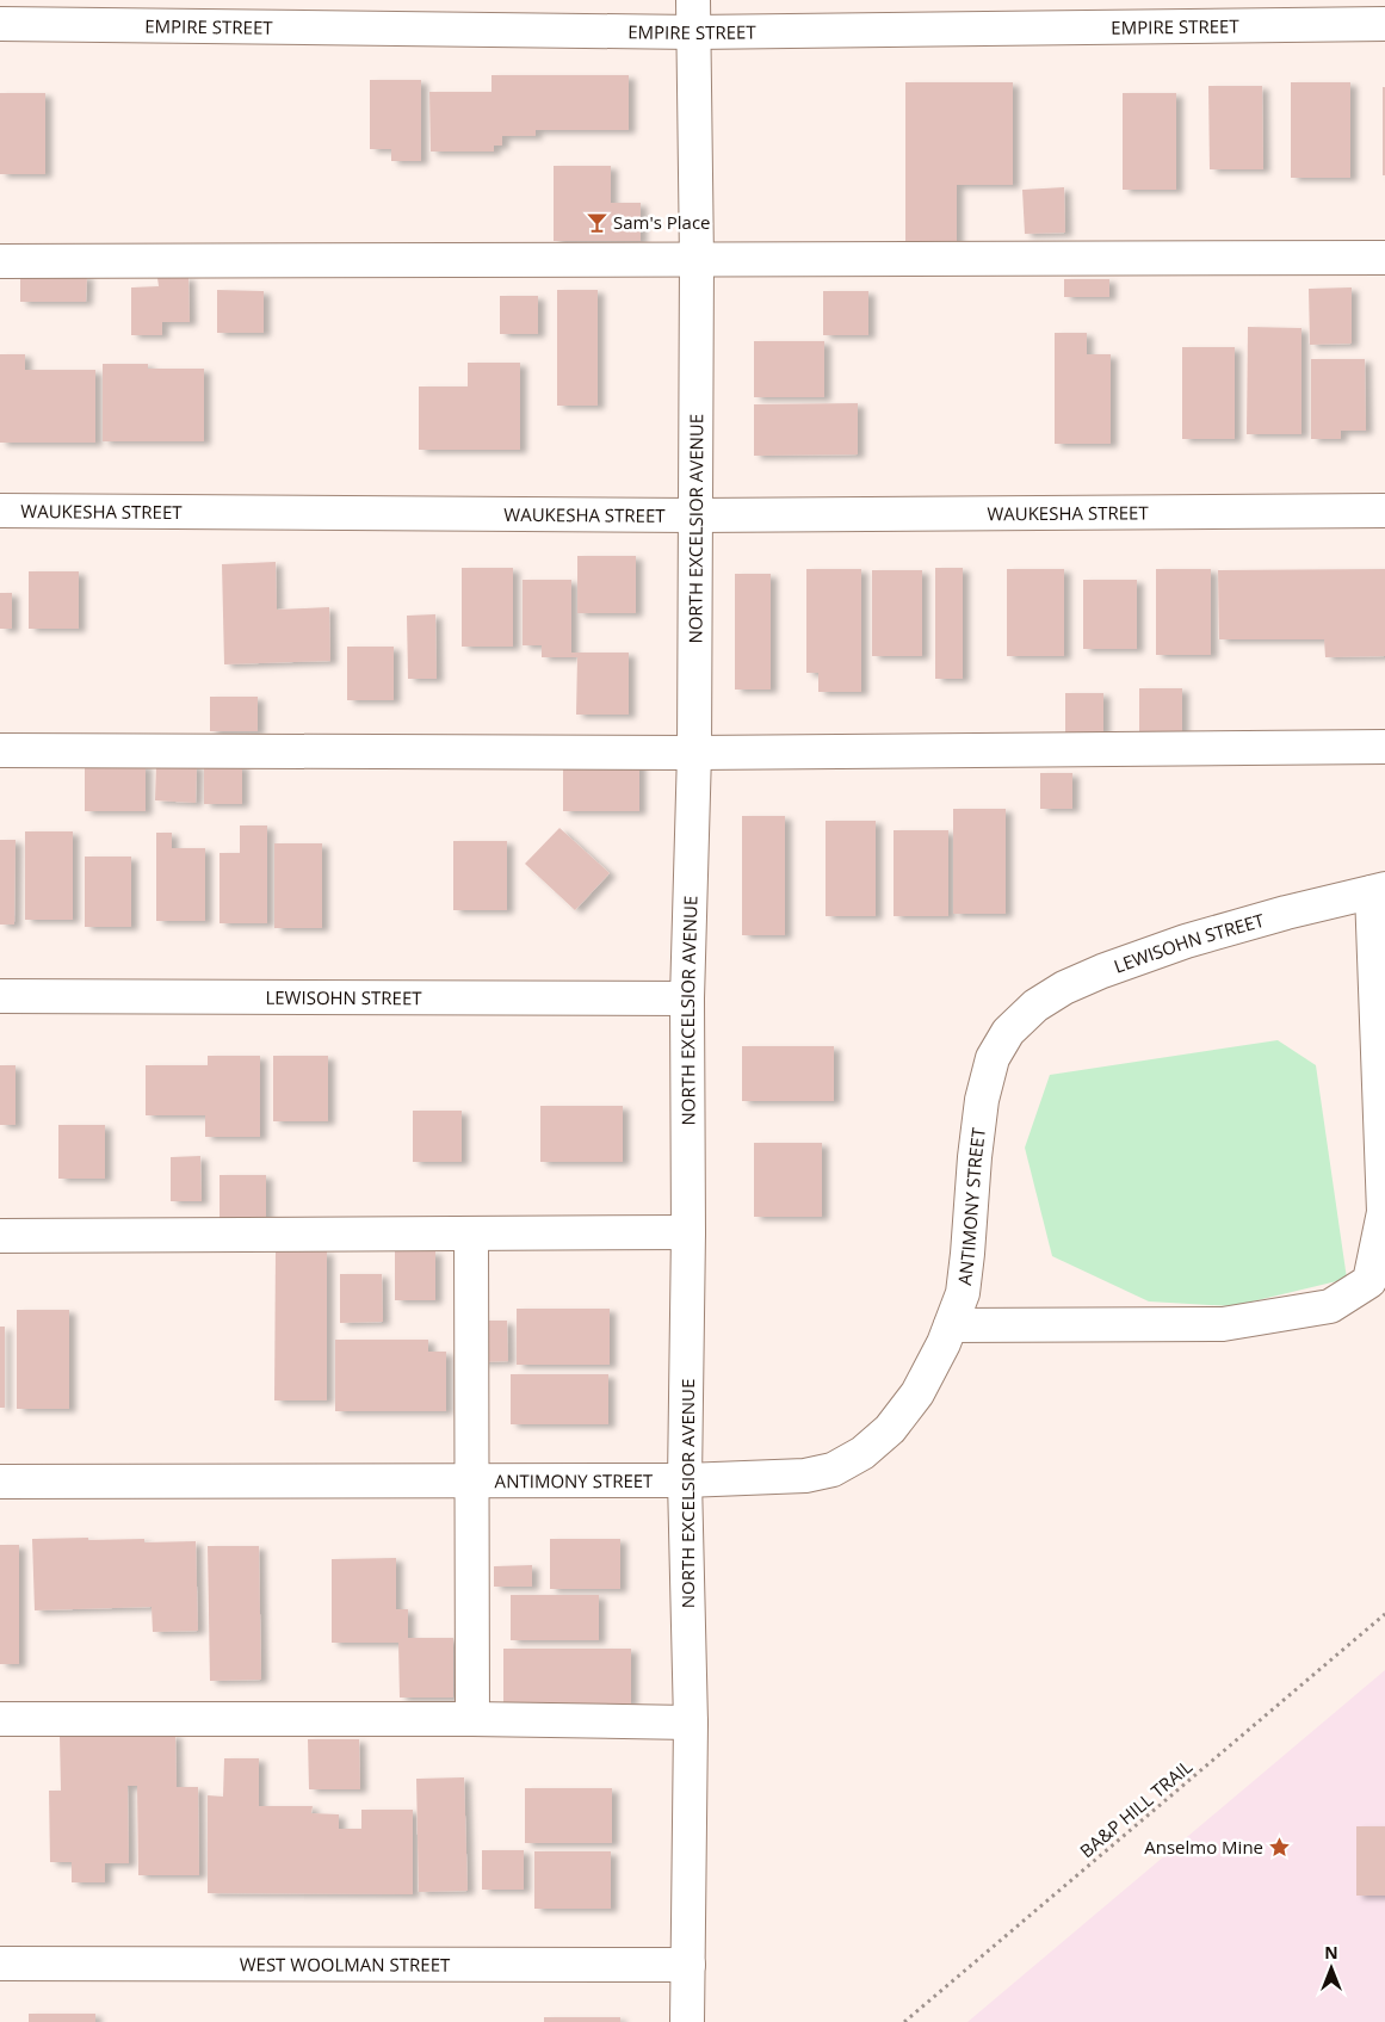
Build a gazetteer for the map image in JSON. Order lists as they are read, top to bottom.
{
  "streets": {
    "street": [
      "EMPIRE STREET",
      "WAUKESHA STREET",
      "NORTH EXCELSIOR AVENUE",
      "LEWISOHN STREET",
      "ANTIMONY STREET",
      "WEST WOOLMAN STREET"
    ],
    "path": ["BA&P HILL TRAIL"]
  },
  "crossings": [
    ["EMPIRE STREET", "NORTH EXCELSIOR AVENUE"],
    ["WAUKESHA STREET", "NORTH EXCELSIOR AVENUE"],
    ["NORTH EXCELSIOR AVENUE", "LEWISOHN STREET"],
    ["NORTH EXCELSIOR AVENUE", "ANTIMONY STREET"],
    ["NORTH EXCELSIOR AVENUE", "WEST WOOLMAN STREET"],
    ["LEWISOHN STREET", "ANTIMONY STREET"]
  ],
  "places": {
    "bar": ["Sam's Place"],
    "place": ["Anselmo Mine"]
  },
  "north": "top"
}
